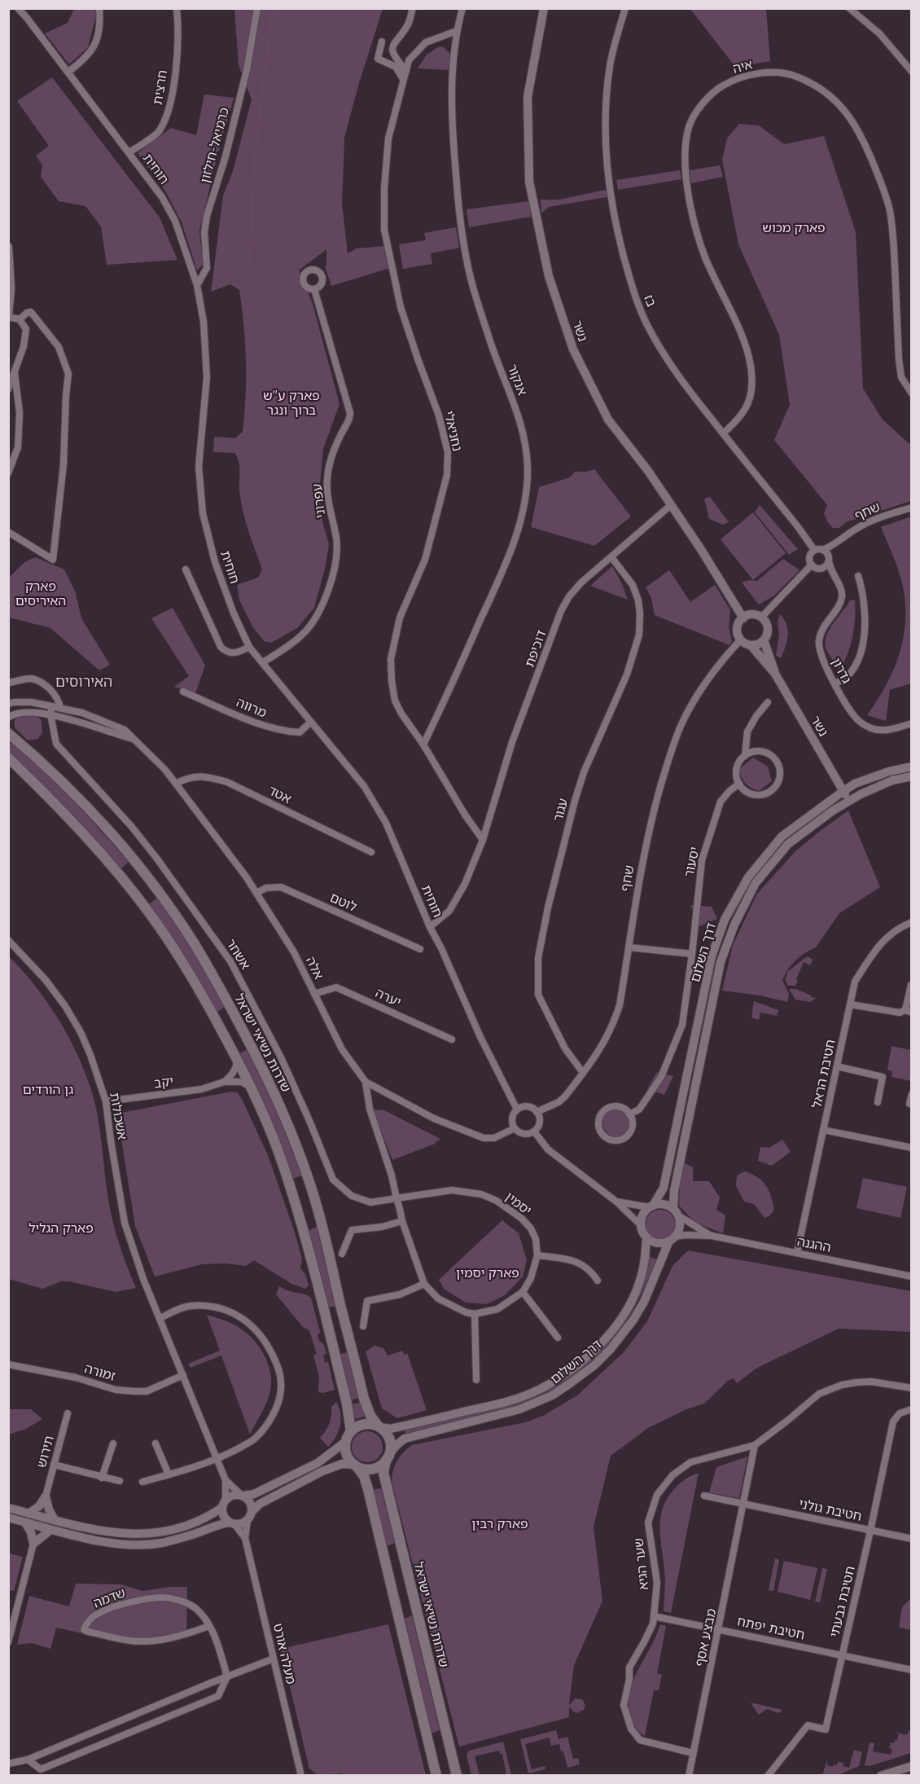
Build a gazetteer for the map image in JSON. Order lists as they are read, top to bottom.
{
  "streets": {
    "main road": ["שדרות נשיאי ישראל"],
    "street": [
      "איה",
      "חרצית",
      "כרמיאל-חילזון",
      "חוחית",
      "בז",
      "נשר",
      "אנקור",
      "נחניאלי",
      "עפרוני",
      "שחף",
      "דוכיפת",
      "גדרון",
      "מרווה",
      "אטד",
      "עגור",
      "יסעור",
      "לוטם",
      "דרך השלום",
      "אשחר",
      "אלה",
      "יערה",
      "חטיבת הראל",
      "יקב",
      "אשכולות",
      "יסמין",
      "ההגנה",
      "זמורה",
      "תירוש",
      "חטיבת גולני",
      "שער הגיא",
      "שדמה",
      "חטיבת גבעתי",
      "חטיבת יפתח",
      "מבצע אסף",
      "מעלה אורט"
    ]
  },
  "crossings": [
    ["איה", "בז"],
    ["חרצית", "חוחית"],
    ["כרמיאל-חילזון", "חוחית"],
    ["חוחית", "עפרוני"],
    ["חוחית", "שחף"],
    ["חוחית", "דוכיפת"],
    ["חוחית", "מרווה"],
    ["חוחית", "אלה"],
    ["בז", "שחף"],
    ["בז", "גדרון"],
    ["נשר", "שחף"],
    ["נשר", "דוכיפת"],
    ["נשר", "דרך השלום"],
    ["אנקור", "נחניאלי"],
    ["נחניאלי", "דוכיפת"],
    ["שחף", "גדרון"],
    ["שחף", "עגור"],
    ["שחף", "אלה"],
    ["דוכיפת", "עגור"],
    ["אטד", "אלה"],
    ["לוטם", "אלה"],
    ["דרך השלום", "שדרות נשיאי ישראל"],
    ["דרך השלום", "ההגנה"],
    ["אשחר", "אלה"],
    ["אשחר", "יסמין"],
    ["אלה", "יערה"],
    ["חטיבת הראל", "ההגנה"],
    ["יקב", "אשכולות"],
    ["אשכולות", "זמורה"],
    ["אשכולות", "מעלה אורט"],
    ["חטיבת גולני", "חטיבת גבעתי"],
    ["חטיבת גולני", "מבצע אסף"],
    ["שער הגיא", "חטיבת יפתח"],
    ["שער הגיא", "מבצע אסף"],
    ["חטיבת גבעתי", "חטיבת יפתח"],
    ["חטיבת יפתח", "מבצע אסף"]
  ],
  "districts": ["האירוסים"],
  "parks": [
    "פארק מכוש",
    "פארק ע\"ש ברוך ונגר",
    "פארק האיריסים",
    "גן הורדים",
    "פארק הגליל",
    "פארק יסמין",
    "פארק רבין"
  ]
}
